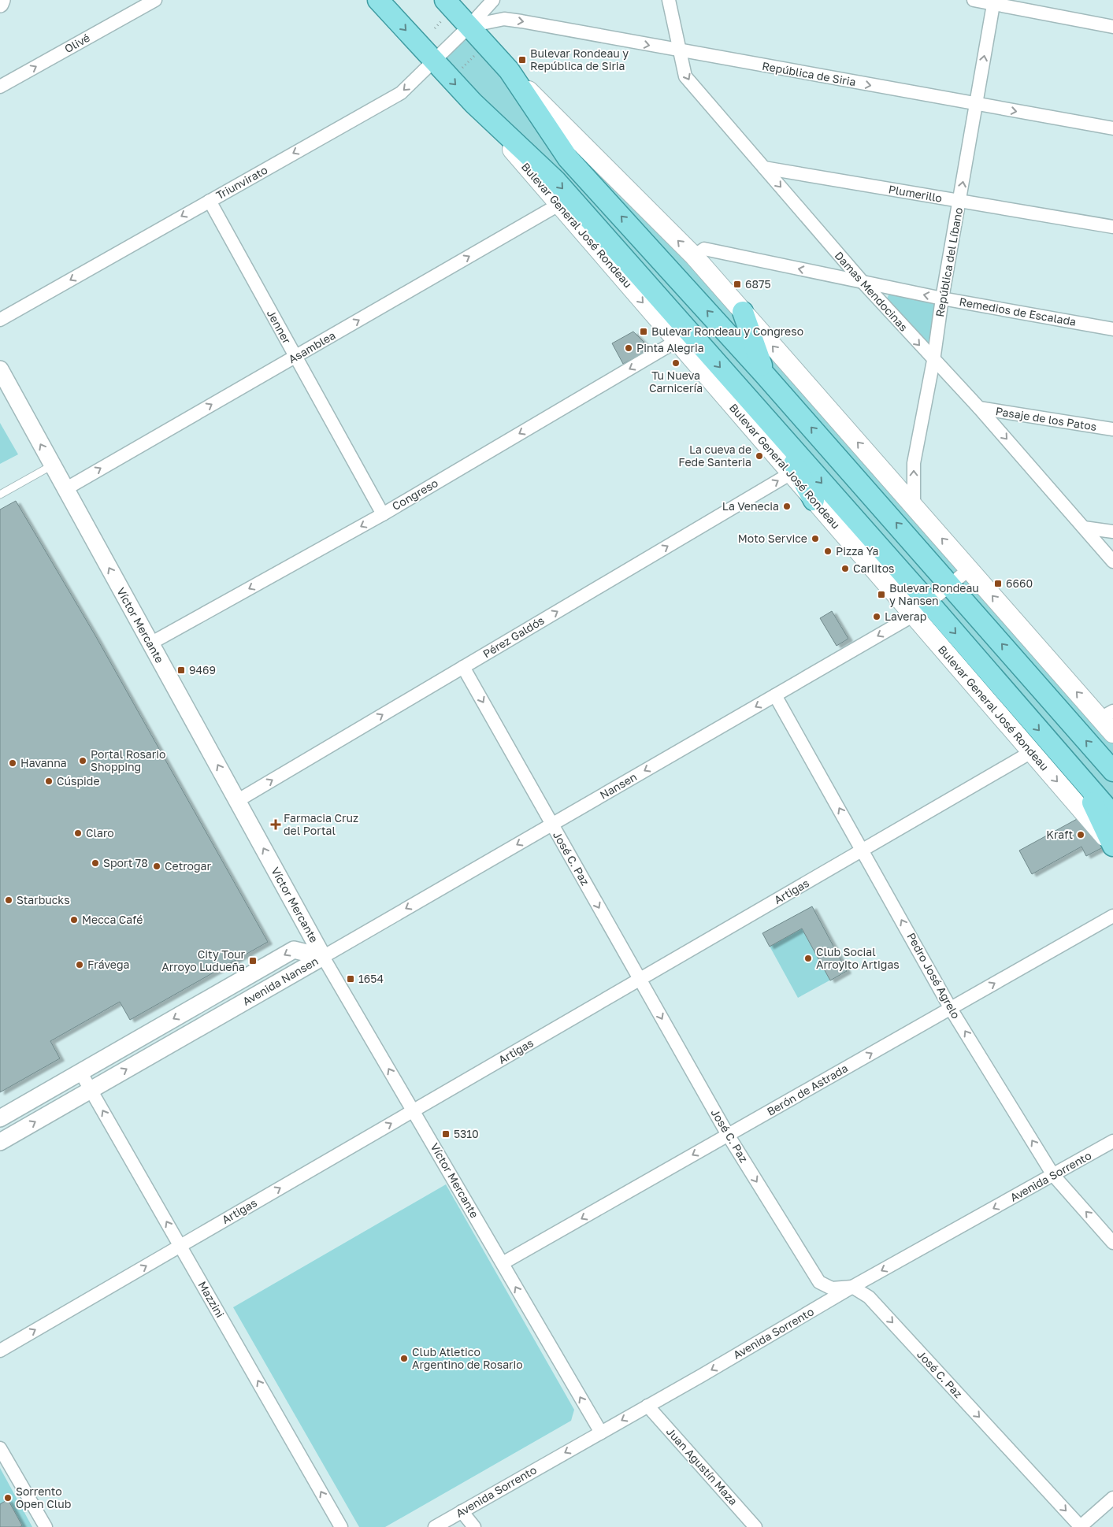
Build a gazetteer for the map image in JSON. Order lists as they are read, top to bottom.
{
  "streets": {
    "main road": ["Bulevar General José Rondeau"],
    "street": [
      "Olivé",
      "República de Siria",
      "Triunvirato",
      "Plumerillo",
      "República del Líbano",
      "Damas Mendocinas",
      "Remedios de Escalada",
      "Jenner",
      "Asamblea",
      "Pasaje de los Patos",
      "Congreso",
      "Víctor Mercante",
      "Pérez Galdós",
      "Nansen",
      "José C. Paz",
      "Artigas",
      "Pedro José Agrelo",
      "Avenida Nansen",
      "Berón de Astrada",
      "Avenida Sorrento",
      "Mazzini",
      "Juan Agustín Maza"
    ]
  },
  "crossings": [
    ["República de Siria", "Triunvirato"],
    ["República de Siria", "República del Líbano"],
    ["República de Siria", "Damas Mendocinas"],
    ["Triunvirato", "Bulevar General José Rondeau"],
    ["Triunvirato", "Jenner"],
    ["Plumerillo", "República del Líbano"],
    ["Plumerillo", "Damas Mendocinas"],
    ["Bulevar General José Rondeau", "Asamblea"],
    ["Bulevar General José Rondeau", "Congreso"],
    ["Bulevar General José Rondeau", "Pérez Galdós"],
    ["Bulevar General José Rondeau", "Nansen"],
    ["Bulevar General José Rondeau", "Artigas"],
    ["República del Líbano", "Damas Mendocinas"],
    ["República del Líbano", "Remedios de Escalada"],
    ["Damas Mendocinas", "Remedios de Escalada"],
    ["Damas Mendocinas", "Pasaje de los Patos"],
    ["Jenner", "Asamblea"],
    ["Jenner", "Congreso"],
    ["Asamblea", "Víctor Mercante"],
    ["Congreso", "Víctor Mercante"],
    ["Víctor Mercante", "Pérez Galdós"],
    ["Víctor Mercante", "Nansen"],
    ["Víctor Mercante", "Artigas"],
    ["Víctor Mercante", "Avenida Nansen"],
    ["Víctor Mercante", "Berón de Astrada"],
    ["Víctor Mercante", "Avenida Sorrento"],
    ["Pérez Galdós", "José C. Paz"],
    ["Nansen", "José C. Paz"],
    ["Nansen", "Pedro José Agrelo"],
    ["Nansen", "Avenida Nansen"],
    ["José C. Paz", "Artigas"],
    ["José C. Paz", "Berón de Astrada"],
    ["José C. Paz", "Avenida Sorrento"],
    ["Artigas", "Pedro José Agrelo"],
    ["Artigas", "Mazzini"],
    ["Pedro José Agrelo", "Berón de Astrada"],
    ["Pedro José Agrelo", "Avenida Sorrento"],
    ["Avenida Nansen", "Mazzini"],
    ["Avenida Sorrento", "Juan Agustín Maza"]
  ],
  "one_way": [
    "Olivé",
    "República de Siria",
    "Triunvirato",
    "República del Líbano",
    "Damas Mendocinas",
    "Remedios de Escalada",
    "Asamblea",
    "Congreso",
    "Víctor Mercante",
    "Pérez Galdós",
    "Nansen",
    "José C. Paz",
    "Artigas",
    "Pedro José Agrelo",
    "Avenida Sorrento",
    "Mazzini"
  ],
  "places": {
    "transit": [
      "Bulevar Rondeau y República de Siria",
      "6875",
      "Bulevar Rondeau y Congreso",
      "6660",
      "Bulevar Rondeau y Nansen",
      "9469",
      "City Tour Arroyo Ludueña",
      "1654",
      "5310"
    ],
    "other": [
      "Pinta Alegria",
      "Tu Nueva Carnicería",
      "La cueva de Fede Santeria",
      "La Venecia",
      "Moto Service",
      "Pizza Ya",
      "Carlitos",
      "Laverap",
      "Portal Rosario Shopping",
      "Havanna",
      "Cúspide",
      "Claro",
      "Kraft",
      "Sport 78",
      "Cetrogar",
      "Starbucks",
      "Mecca Café",
      "Club Social Arroyito Artigas",
      "Frávega",
      "Club Atletico Argentino de Rosario",
      "Sorrento Open Club"
    ],
    "health": ["Farmacia Cruz del Portal"]
  }
}
